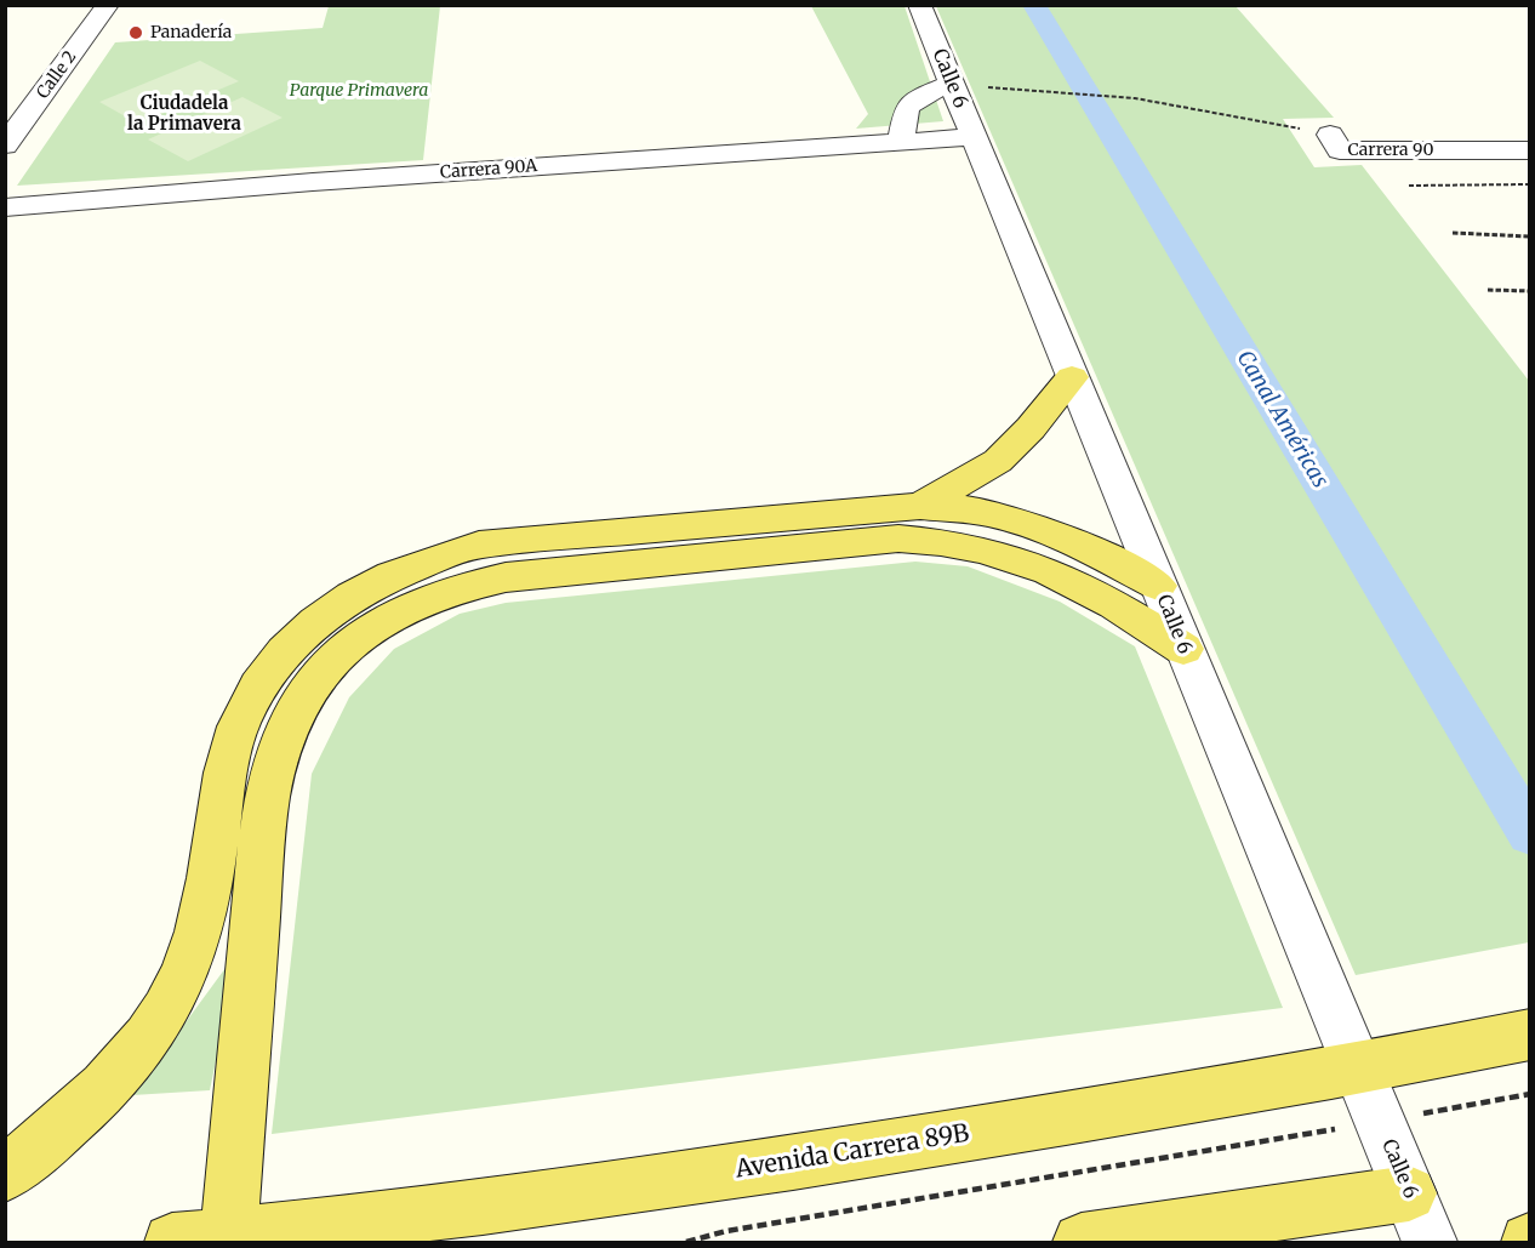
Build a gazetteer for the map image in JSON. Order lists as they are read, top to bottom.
{
  "streets": {
    "main road": ["Avenida Carrera 89B"],
    "street": [
      "Calle 2",
      "Calle 6",
      "Carrera 90",
      "Carrera 90A"
    ]
  },
  "crossings": [
    ["Calle 6", "Carrera 90A"],
    ["Calle 6", "Avenida Carrera 89B"]
  ],
  "districts": ["Ciudadela la Primavera"],
  "water": ["Canal Américas"],
  "parks": ["Parque Primavera"],
  "places": ["Panadería"]
}
